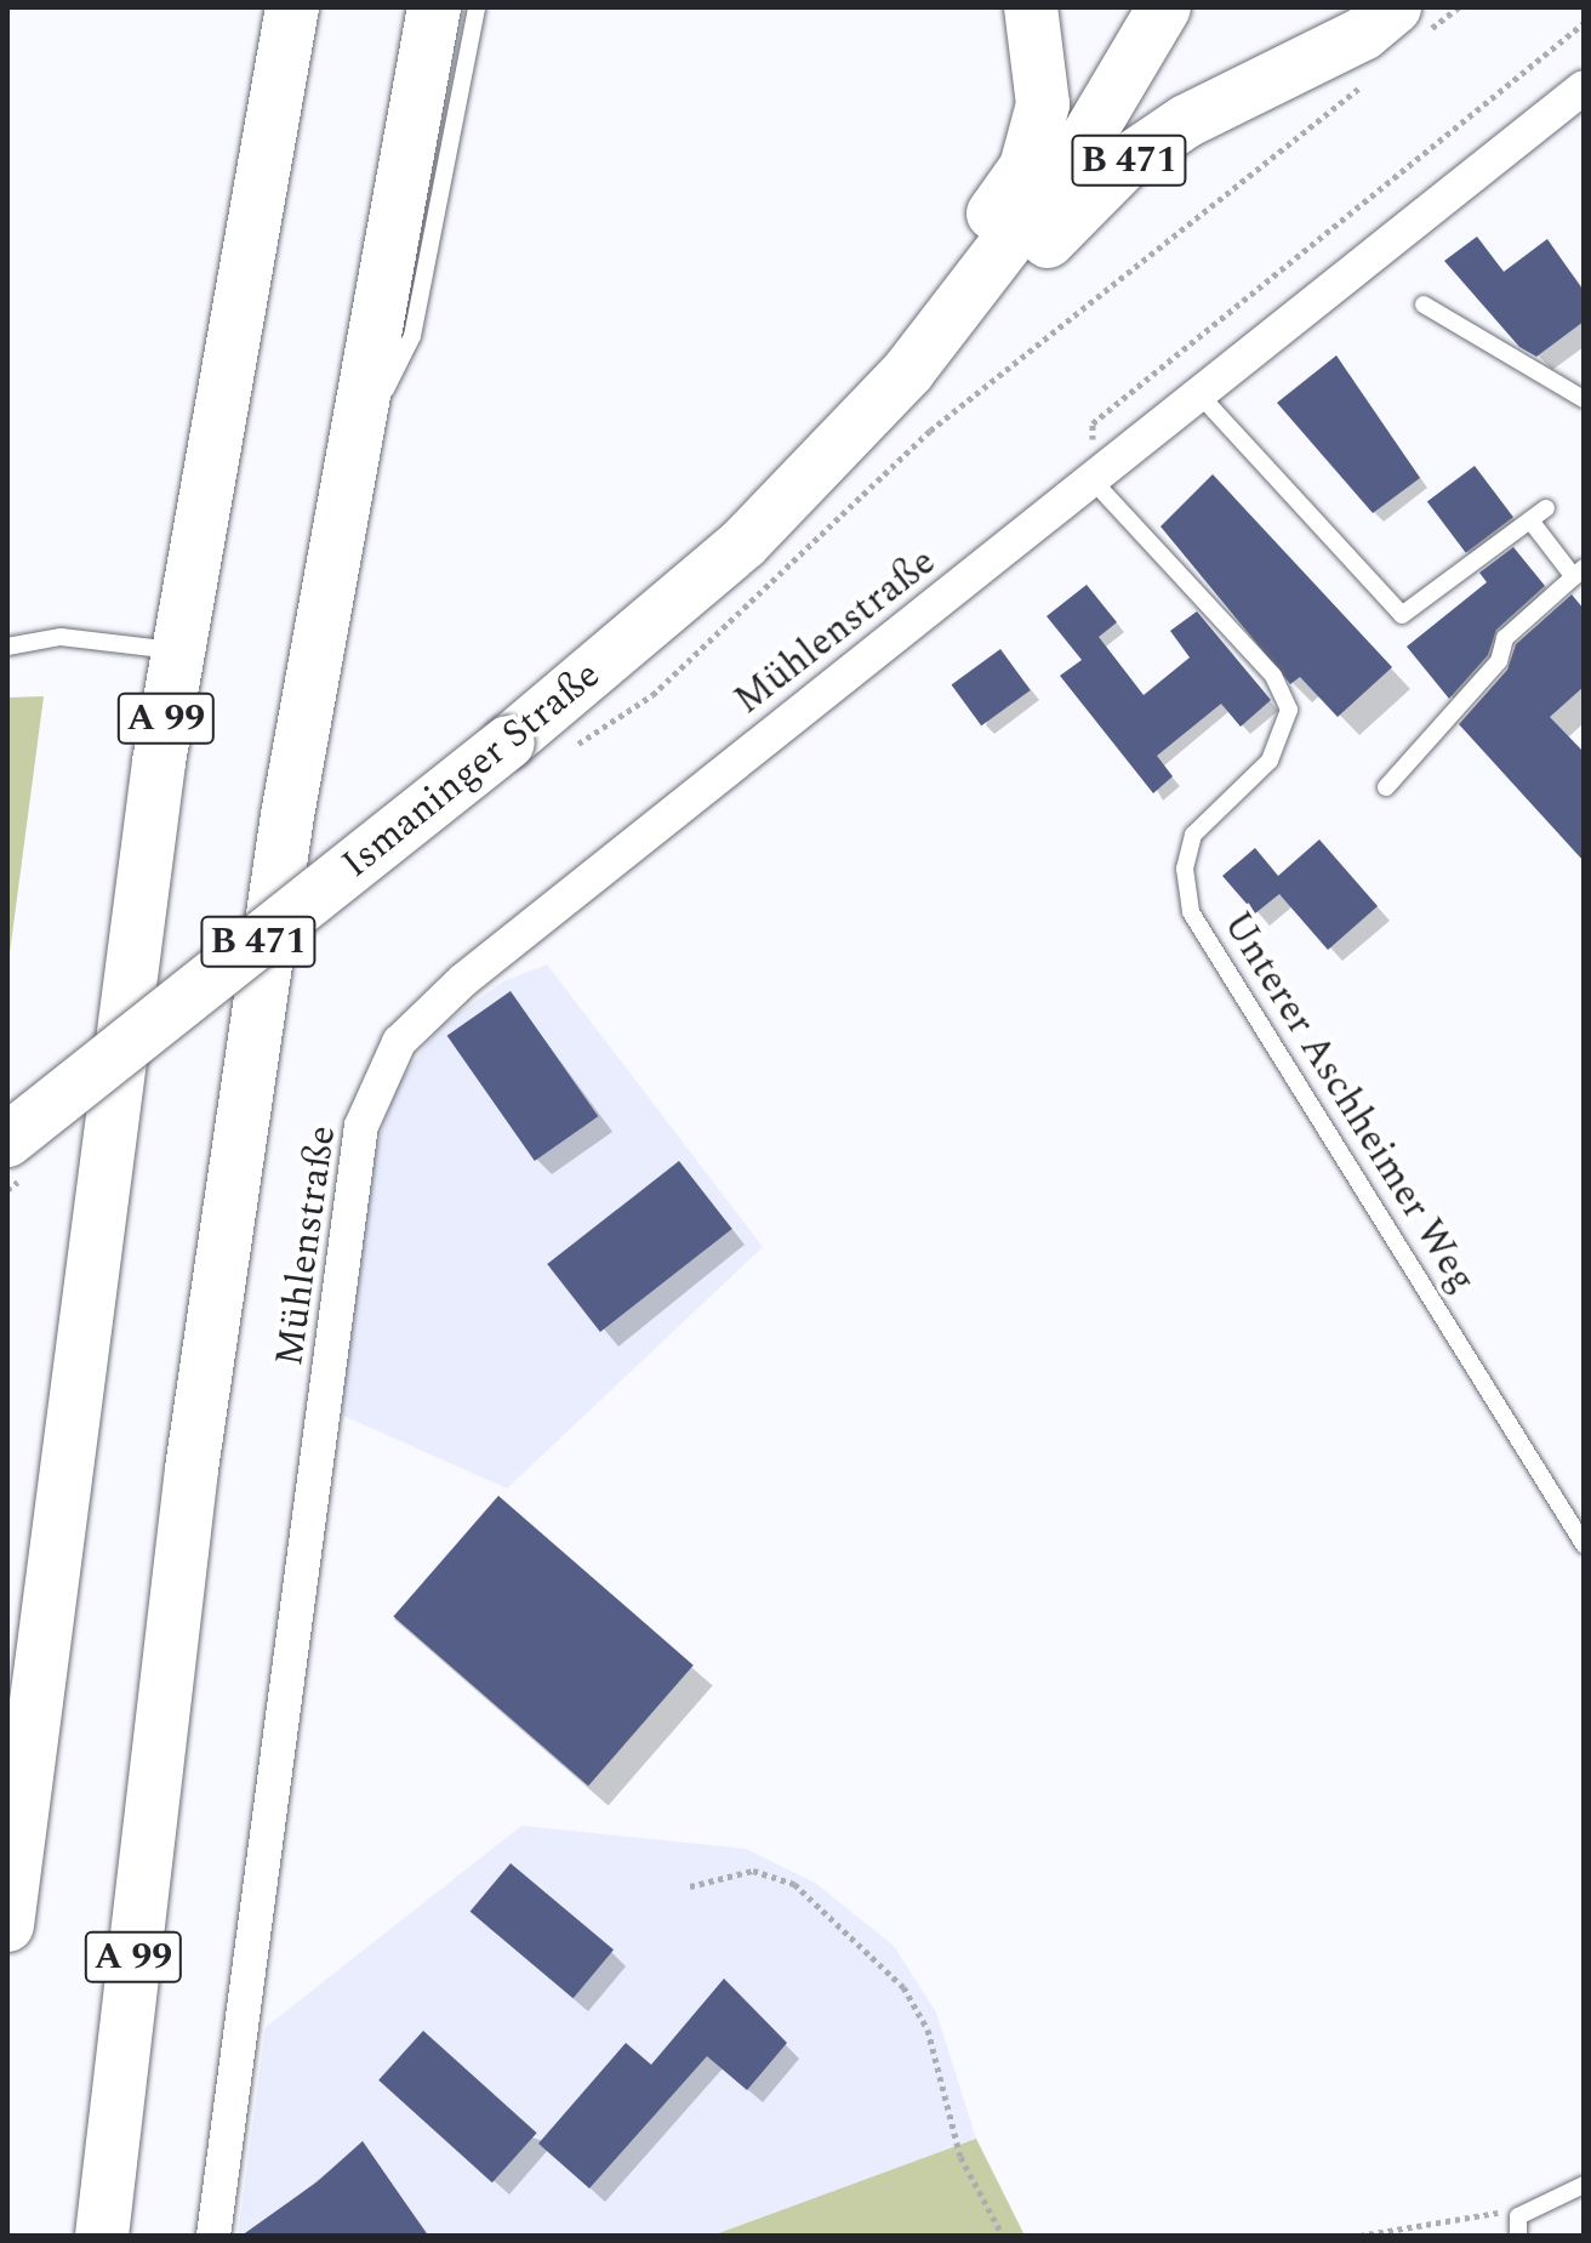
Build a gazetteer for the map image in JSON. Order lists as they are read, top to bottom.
{
  "streets": {
    "main road": ["B 471", "A 99", "Ismaninger Straße"],
    "street": ["Mühlenstraße"],
    "lane": ["Unterer Aschheimer Weg"]
  },
  "crossings": [
    ["B 471", "Ismaninger Straße"],
    ["Mühlenstraße", "Unterer Aschheimer Weg"]
  ]
}
